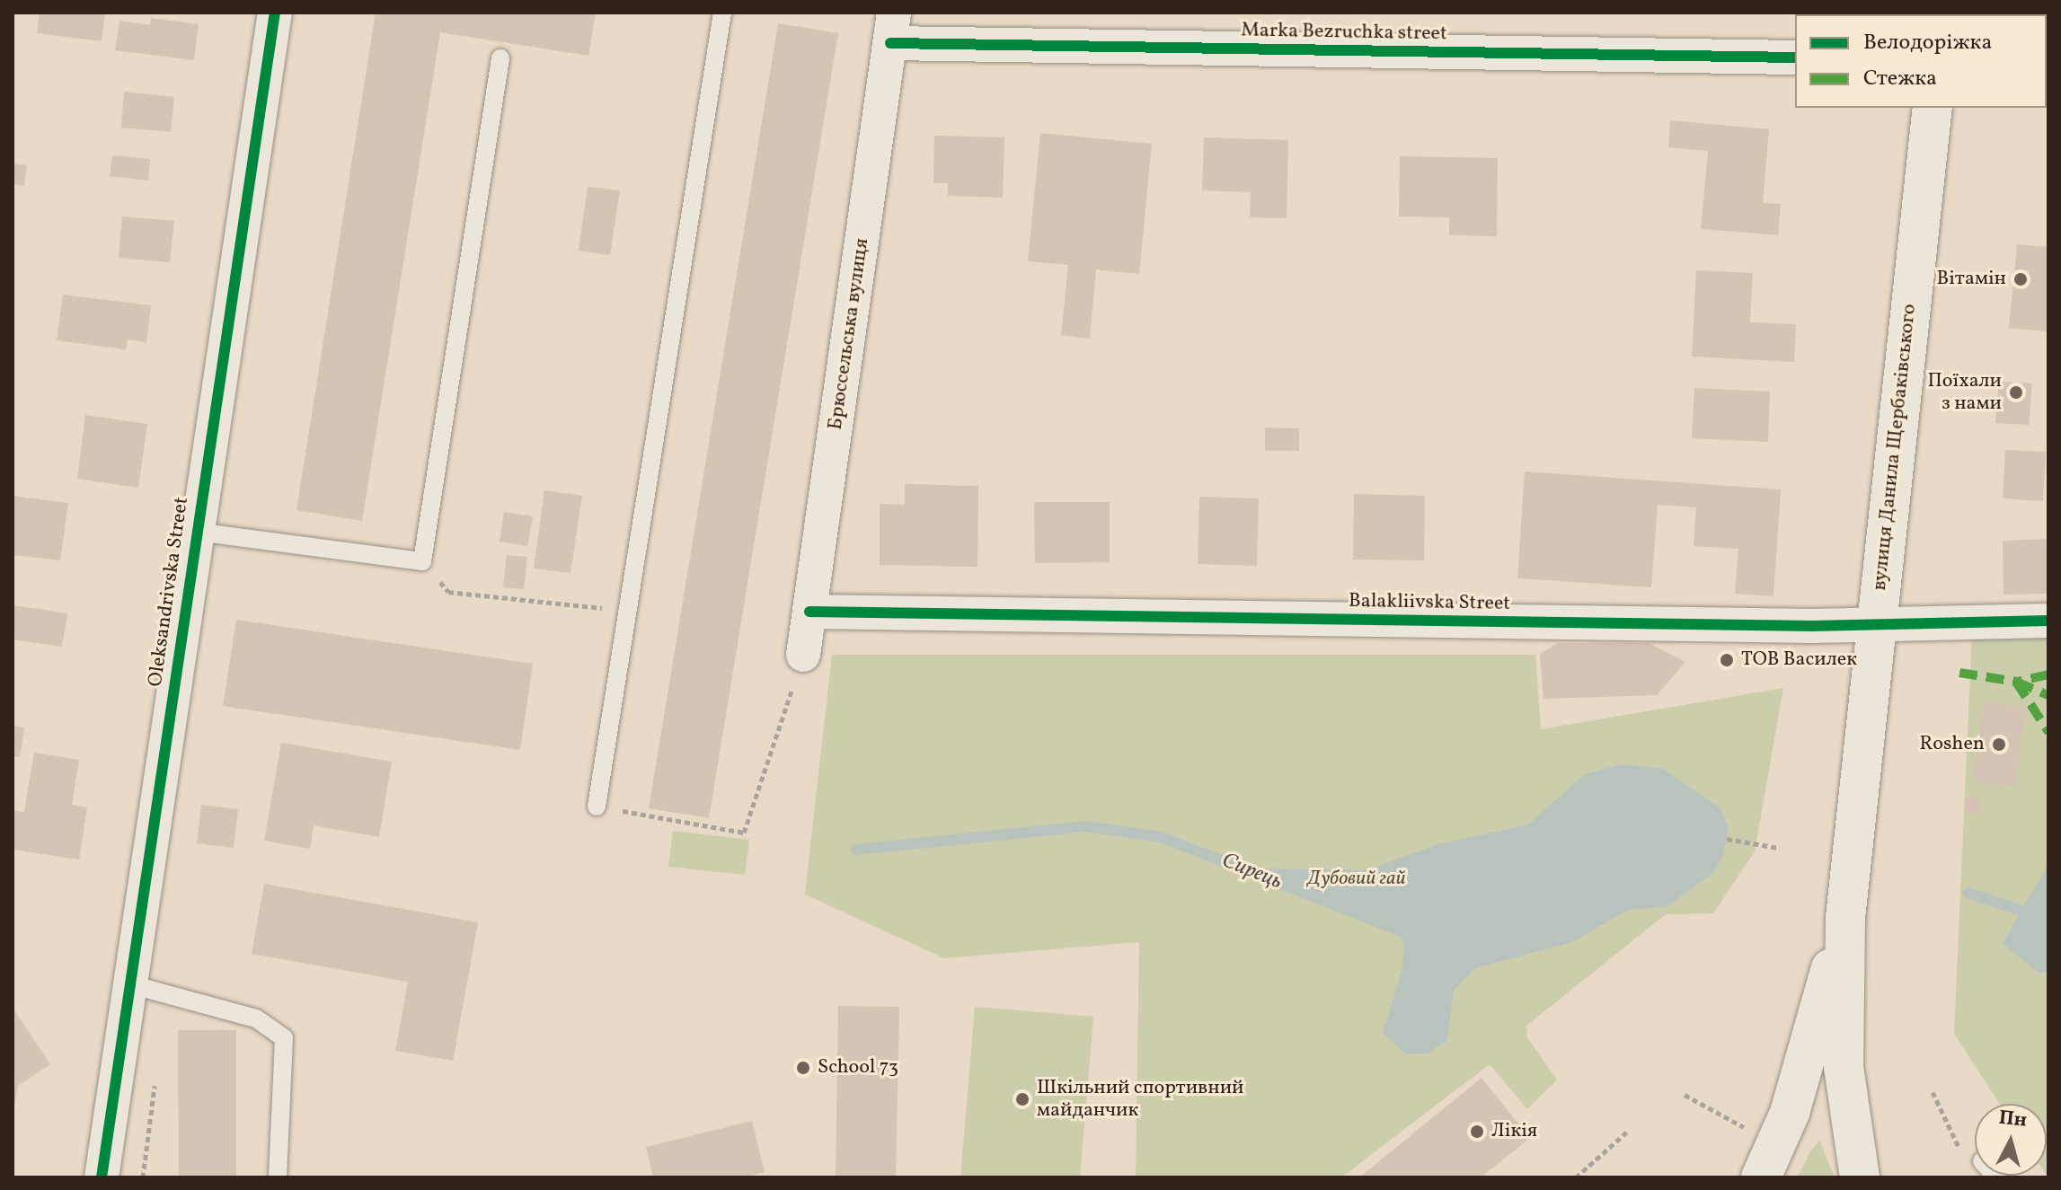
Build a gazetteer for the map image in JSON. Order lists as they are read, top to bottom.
{
  "streets": {
    "main road": ["вулиця Данила Щербаківського"],
    "street": [
      "Marka Bezruchka street",
      "Брюссельська вулиця",
      "Oleksandrivska Street",
      "Balakliivska Street"
    ]
  },
  "crossings": [
    ["Marka Bezruchka street", "Брюссельська вулиця"],
    ["Брюссельська вулиця", "Balakliivska Street"],
    ["вулиця Данила Щербаківського", "Balakliivska Street"]
  ],
  "water": ["Сирець"],
  "parks": ["Дубовий гай"],
  "places": [
    "Вітамін",
    "Поїхали з нами",
    "ТОВ Василек",
    "Roshen",
    "School 73",
    "Шкільний спортивний майданчик",
    "Лікія"
  ],
  "legend": ["Велодоріжка", "Стежка"],
  "north": "top"
}
